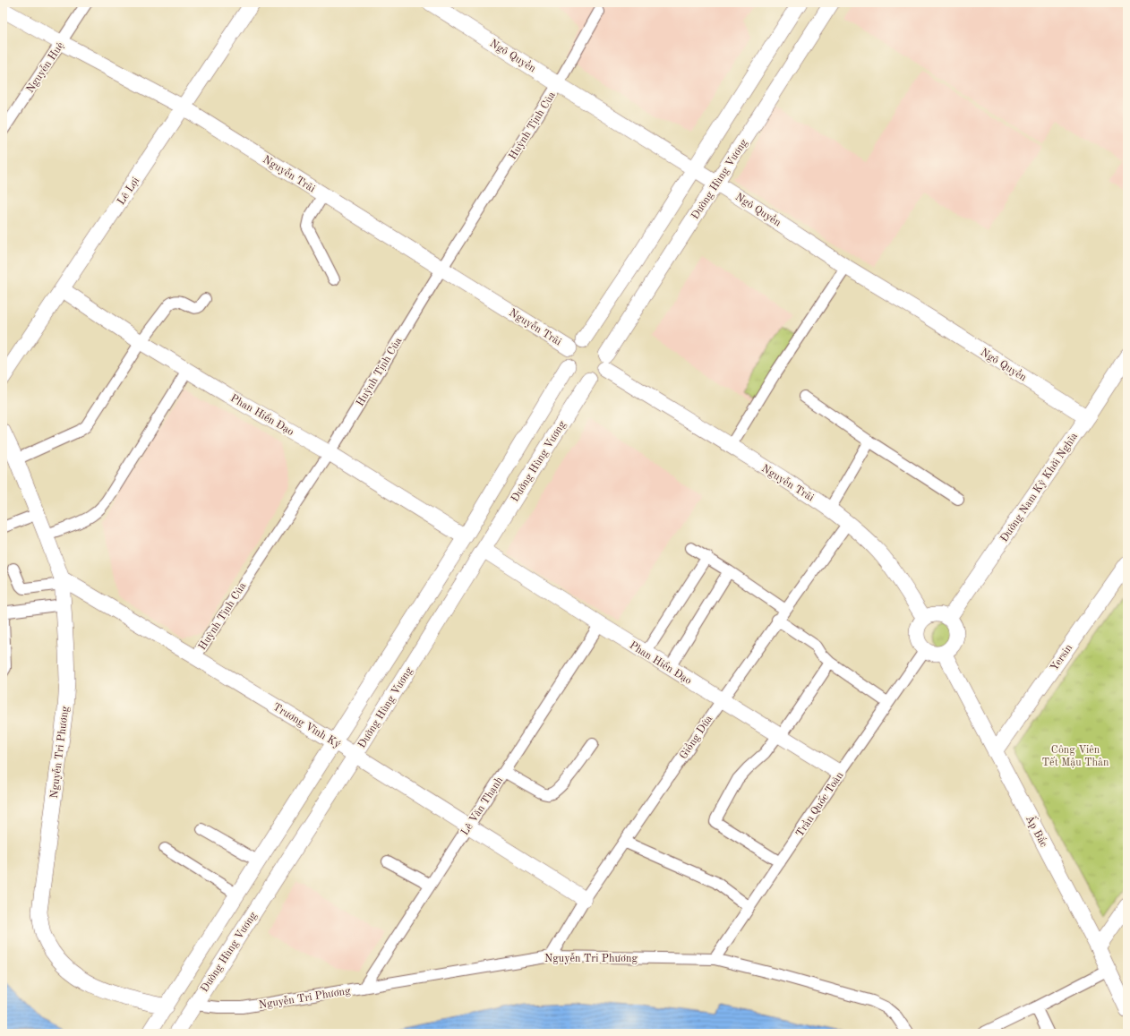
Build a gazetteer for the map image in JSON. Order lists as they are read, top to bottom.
{
  "streets": {
    "main road": [
      "Ngô Quyền",
      "Nguyễn Trãi",
      "Đường Hùng Vương",
      "Lê Lợi",
      "Phan Hiển Đạo",
      "Đường Nam Kỳ Khởi Nghĩa",
      "Yersin",
      "Trương Vĩnh Ký",
      "Nguyễn Tri Phương",
      "Ấp Bắc"
    ],
    "street": [
      "Nguyễn Huệ",
      "Huỳnh Tịnh Của",
      "Giồng Dứa",
      "Trần Quốc Toản",
      "Lê Văn Thạnh"
    ]
  },
  "crossings": [
    ["Ngô Quyền", "Huỳnh Tịnh Của"],
    ["Ngô Quyền", "Đường Hùng Vương"],
    ["Ngô Quyền", "Đường Nam Kỳ Khởi Nghĩa"],
    ["Nguyễn Huệ", "Nguyễn Trãi"],
    ["Huỳnh Tịnh Của", "Nguyễn Trãi"],
    ["Huỳnh Tịnh Của", "Phan Hiển Đạo"],
    ["Huỳnh Tịnh Của", "Trương Vĩnh Ký"],
    ["Nguyễn Trãi", "Đường Hùng Vương"],
    ["Nguyễn Trãi", "Lê Lợi"],
    ["Nguyễn Trãi", "Đường Nam Kỳ Khởi Nghĩa"],
    ["Nguyễn Trãi", "Giồng Dứa"],
    ["Nguyễn Trãi", "Trần Quốc Toản"],
    ["Nguyễn Trãi", "Ấp Bắc"],
    ["Đường Hùng Vương", "Phan Hiển Đạo"],
    ["Đường Hùng Vương", "Trương Vĩnh Ký"],
    ["Đường Hùng Vương", "Nguyễn Tri Phương"],
    ["Lê Lợi", "Phan Hiển Đạo"],
    ["Phan Hiển Đạo", "Giồng Dứa"],
    ["Phan Hiển Đạo", "Trần Quốc Toản"],
    ["Phan Hiển Đạo", "Lê Văn Thạnh"],
    ["Đường Nam Kỳ Khởi Nghĩa", "Trần Quốc Toản"],
    ["Đường Nam Kỳ Khởi Nghĩa", "Ấp Bắc"],
    ["Yersin", "Ấp Bắc"],
    ["Trương Vĩnh Ký", "Giồng Dứa"],
    ["Trương Vĩnh Ký", "Nguyễn Tri Phương"],
    ["Trương Vĩnh Ký", "Lê Văn Thạnh"],
    ["Giồng Dứa", "Nguyễn Tri Phương"],
    ["Nguyễn Tri Phương", "Trần Quốc Toản"],
    ["Nguyễn Tri Phương", "Lê Văn Thạnh"],
    ["Trần Quốc Toản", "Ấp Bắc"]
  ],
  "parks": ["Công Viên Tết Mậu Thân"]
}
